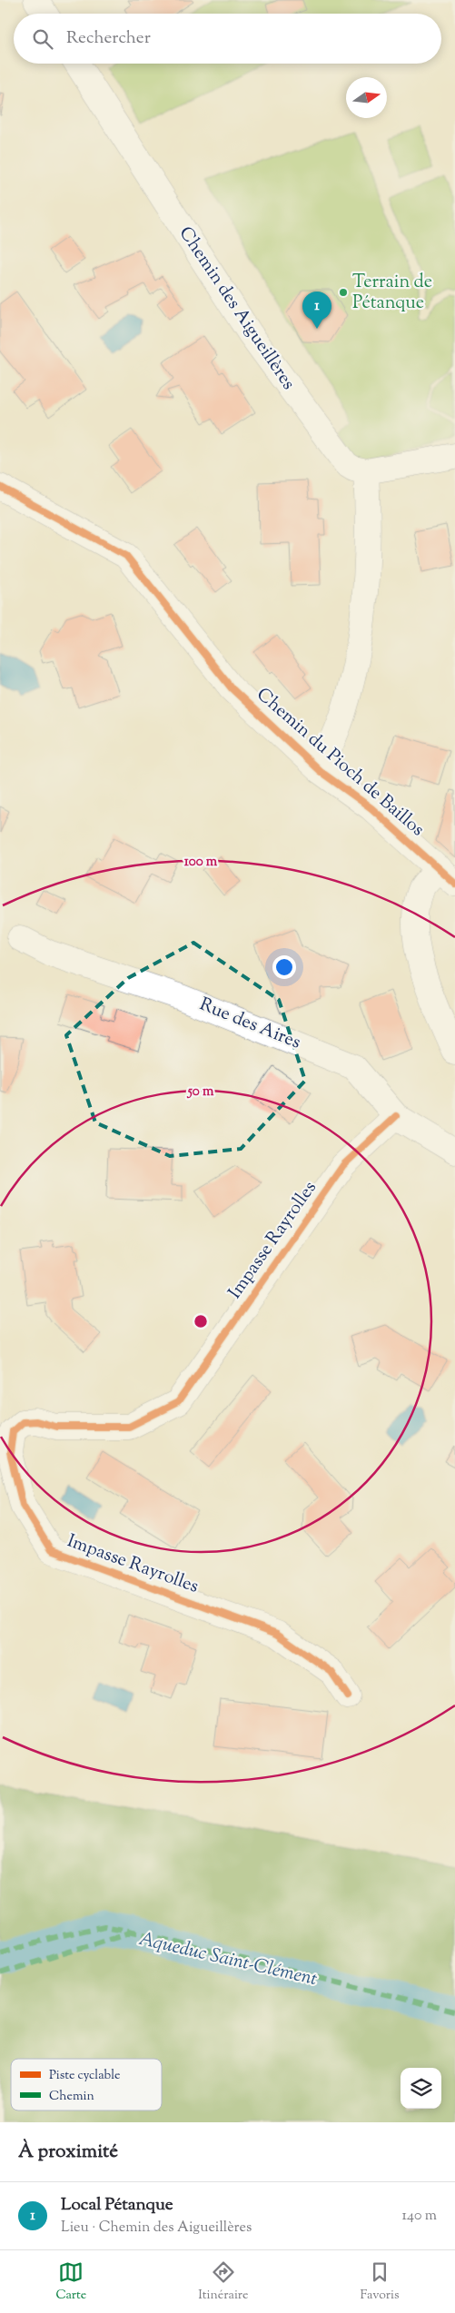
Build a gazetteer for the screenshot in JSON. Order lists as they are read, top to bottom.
{
  "streets": {
    "street": [
      "Chemin des Aigueillères",
      "Chemin du Pioch de Baillos",
      "Rue des Aires",
      "Impasse Rayrolles"
    ]
  },
  "crossings": [
    ["Rue des Aires", "Impasse Rayrolles"]
  ],
  "water": ["Aqueduc Saint-Clément"],
  "places": ["Terrain de Pétanque"],
  "legend": ["Piste cyclable", "Chemin"],
  "north": "right",
  "page": {
    "search": "Rechercher",
    "pins": "1",
    "heading": "À proximité",
    "list": [
      {
        "mark": "1",
        "name": "Local Pétanque",
        "note": "Lieu · Chemin des Aigueillères",
        "value": "140 m"
      }
    ],
    "nav": ["Carte", "Itinéraire", "Favoris"]
  },
  "rings": ["100 m", "50 m"]
}
